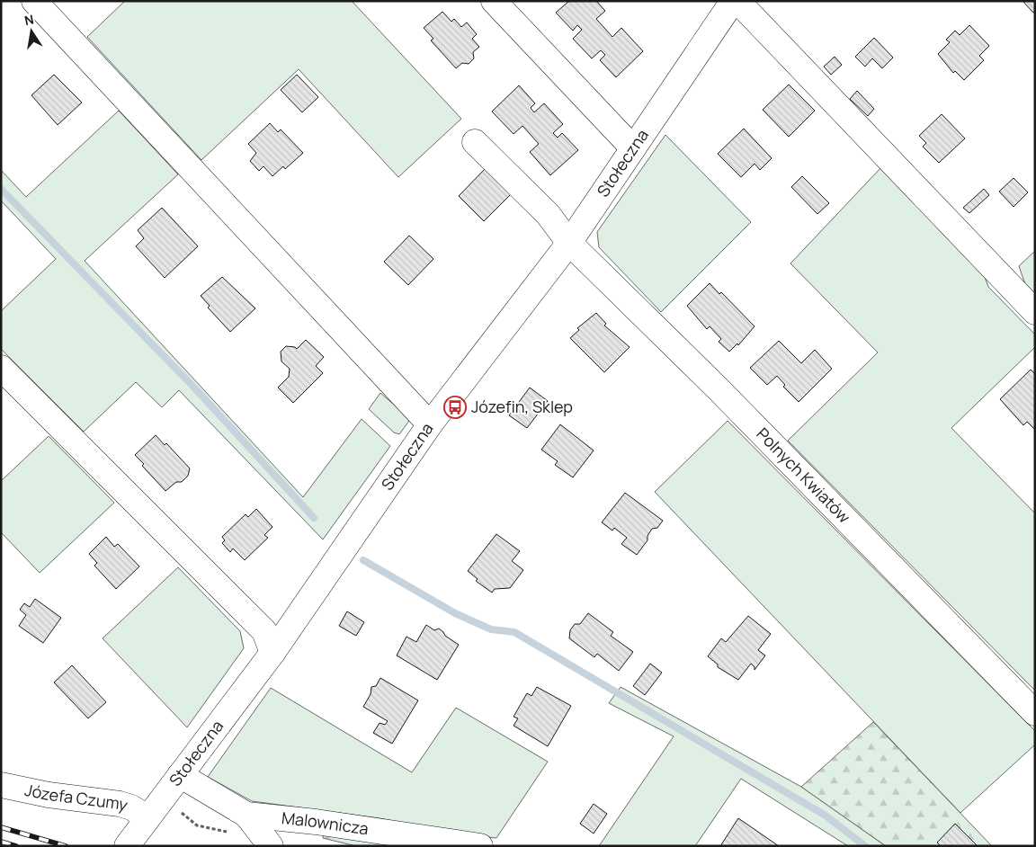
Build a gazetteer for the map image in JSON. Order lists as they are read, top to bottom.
{
  "streets": {
    "street": [
      "Stołeczna",
      "Polnych Kwiatów",
      "Józefa Czumy",
      "Malownicza"
    ]
  },
  "crossings": [
    ["Stołeczna", "Polnych Kwiatów"],
    ["Stołeczna", "Józefa Czumy"],
    ["Stołeczna", "Malownicza"]
  ],
  "places": {
    "bus stop": ["Józefin, Sklep"]
  },
  "north": "top"
}
